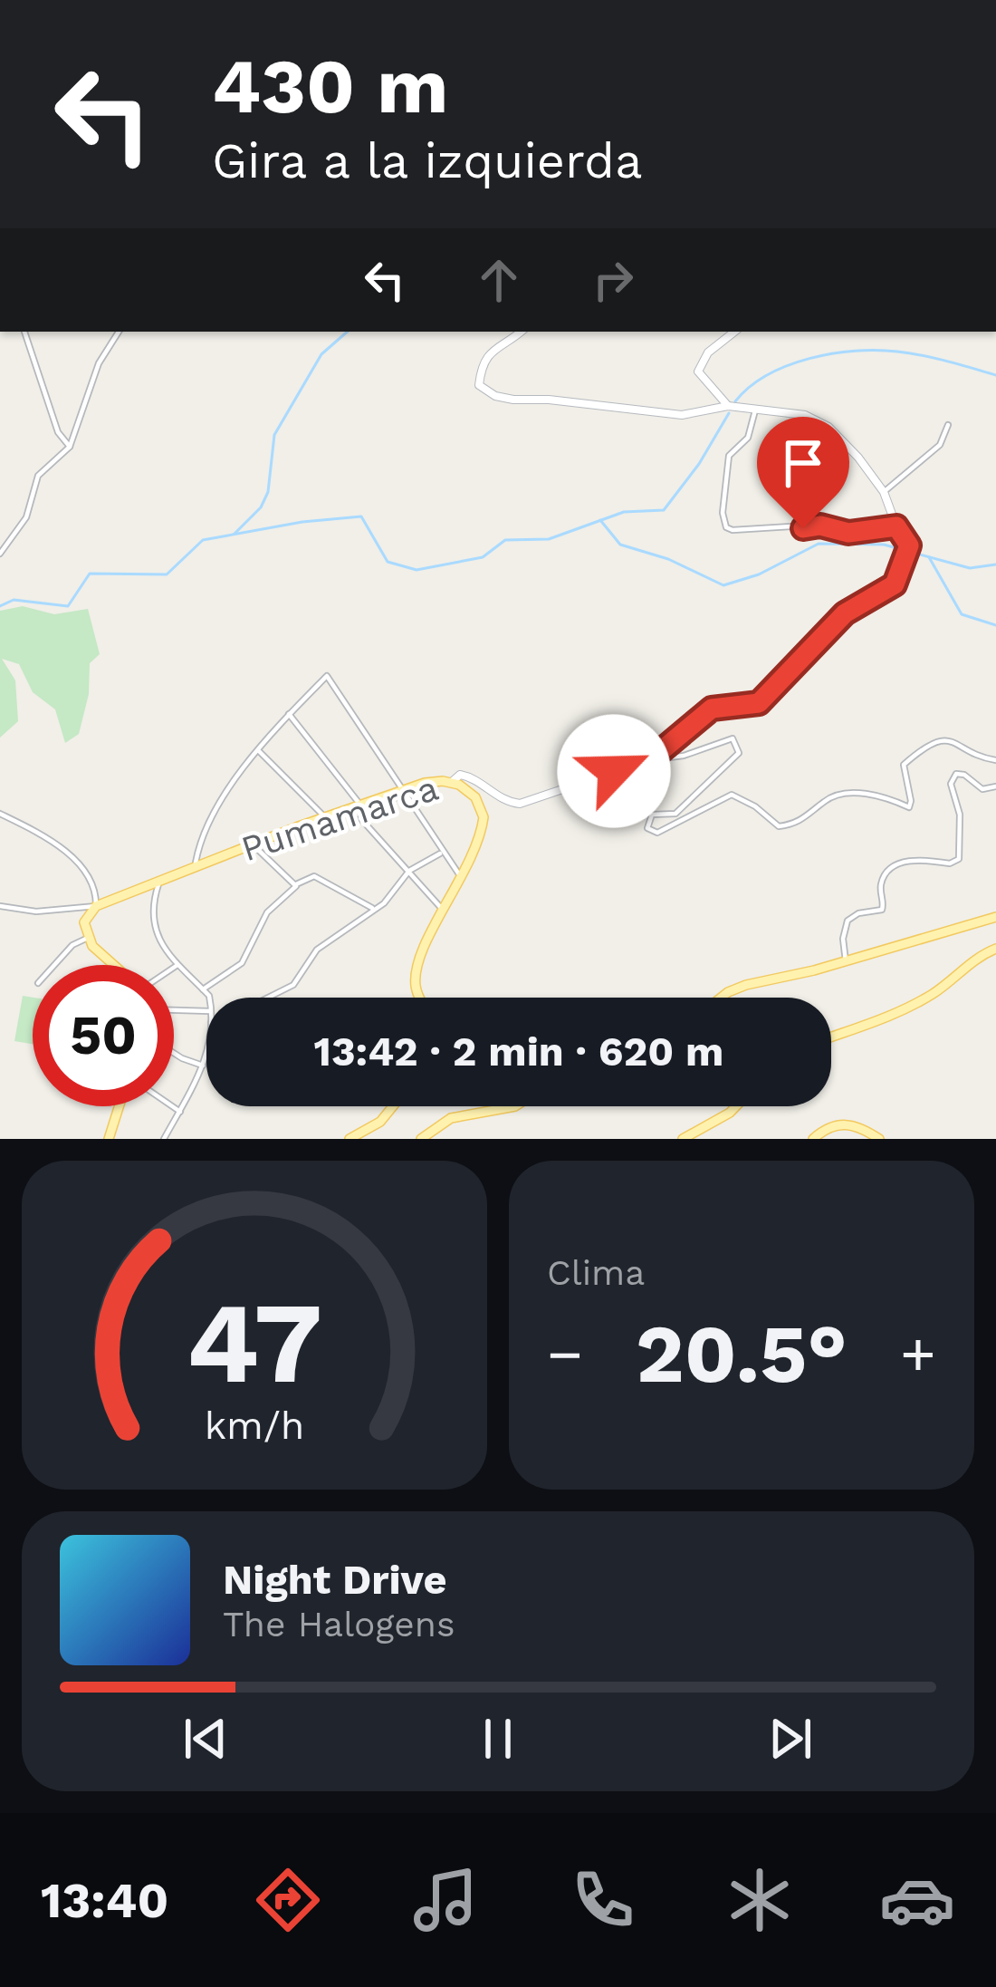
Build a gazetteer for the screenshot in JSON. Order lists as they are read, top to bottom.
{
  "streets": {
    "main road": ["Pumamarca"]
  },
  "page": {
    "turn": ["430 m", "Gira a la izquierda"],
    "limit": "50",
    "trip": "13:42 · 2 min · 620 m",
    "tile": "Clima",
    "heat": ["−", "20.5°", "+"],
    "song": ["Night Drive", "The Halogens"],
    "tabs": "13:40",
    "gauge": ["47", "km/h"]
  }
}
